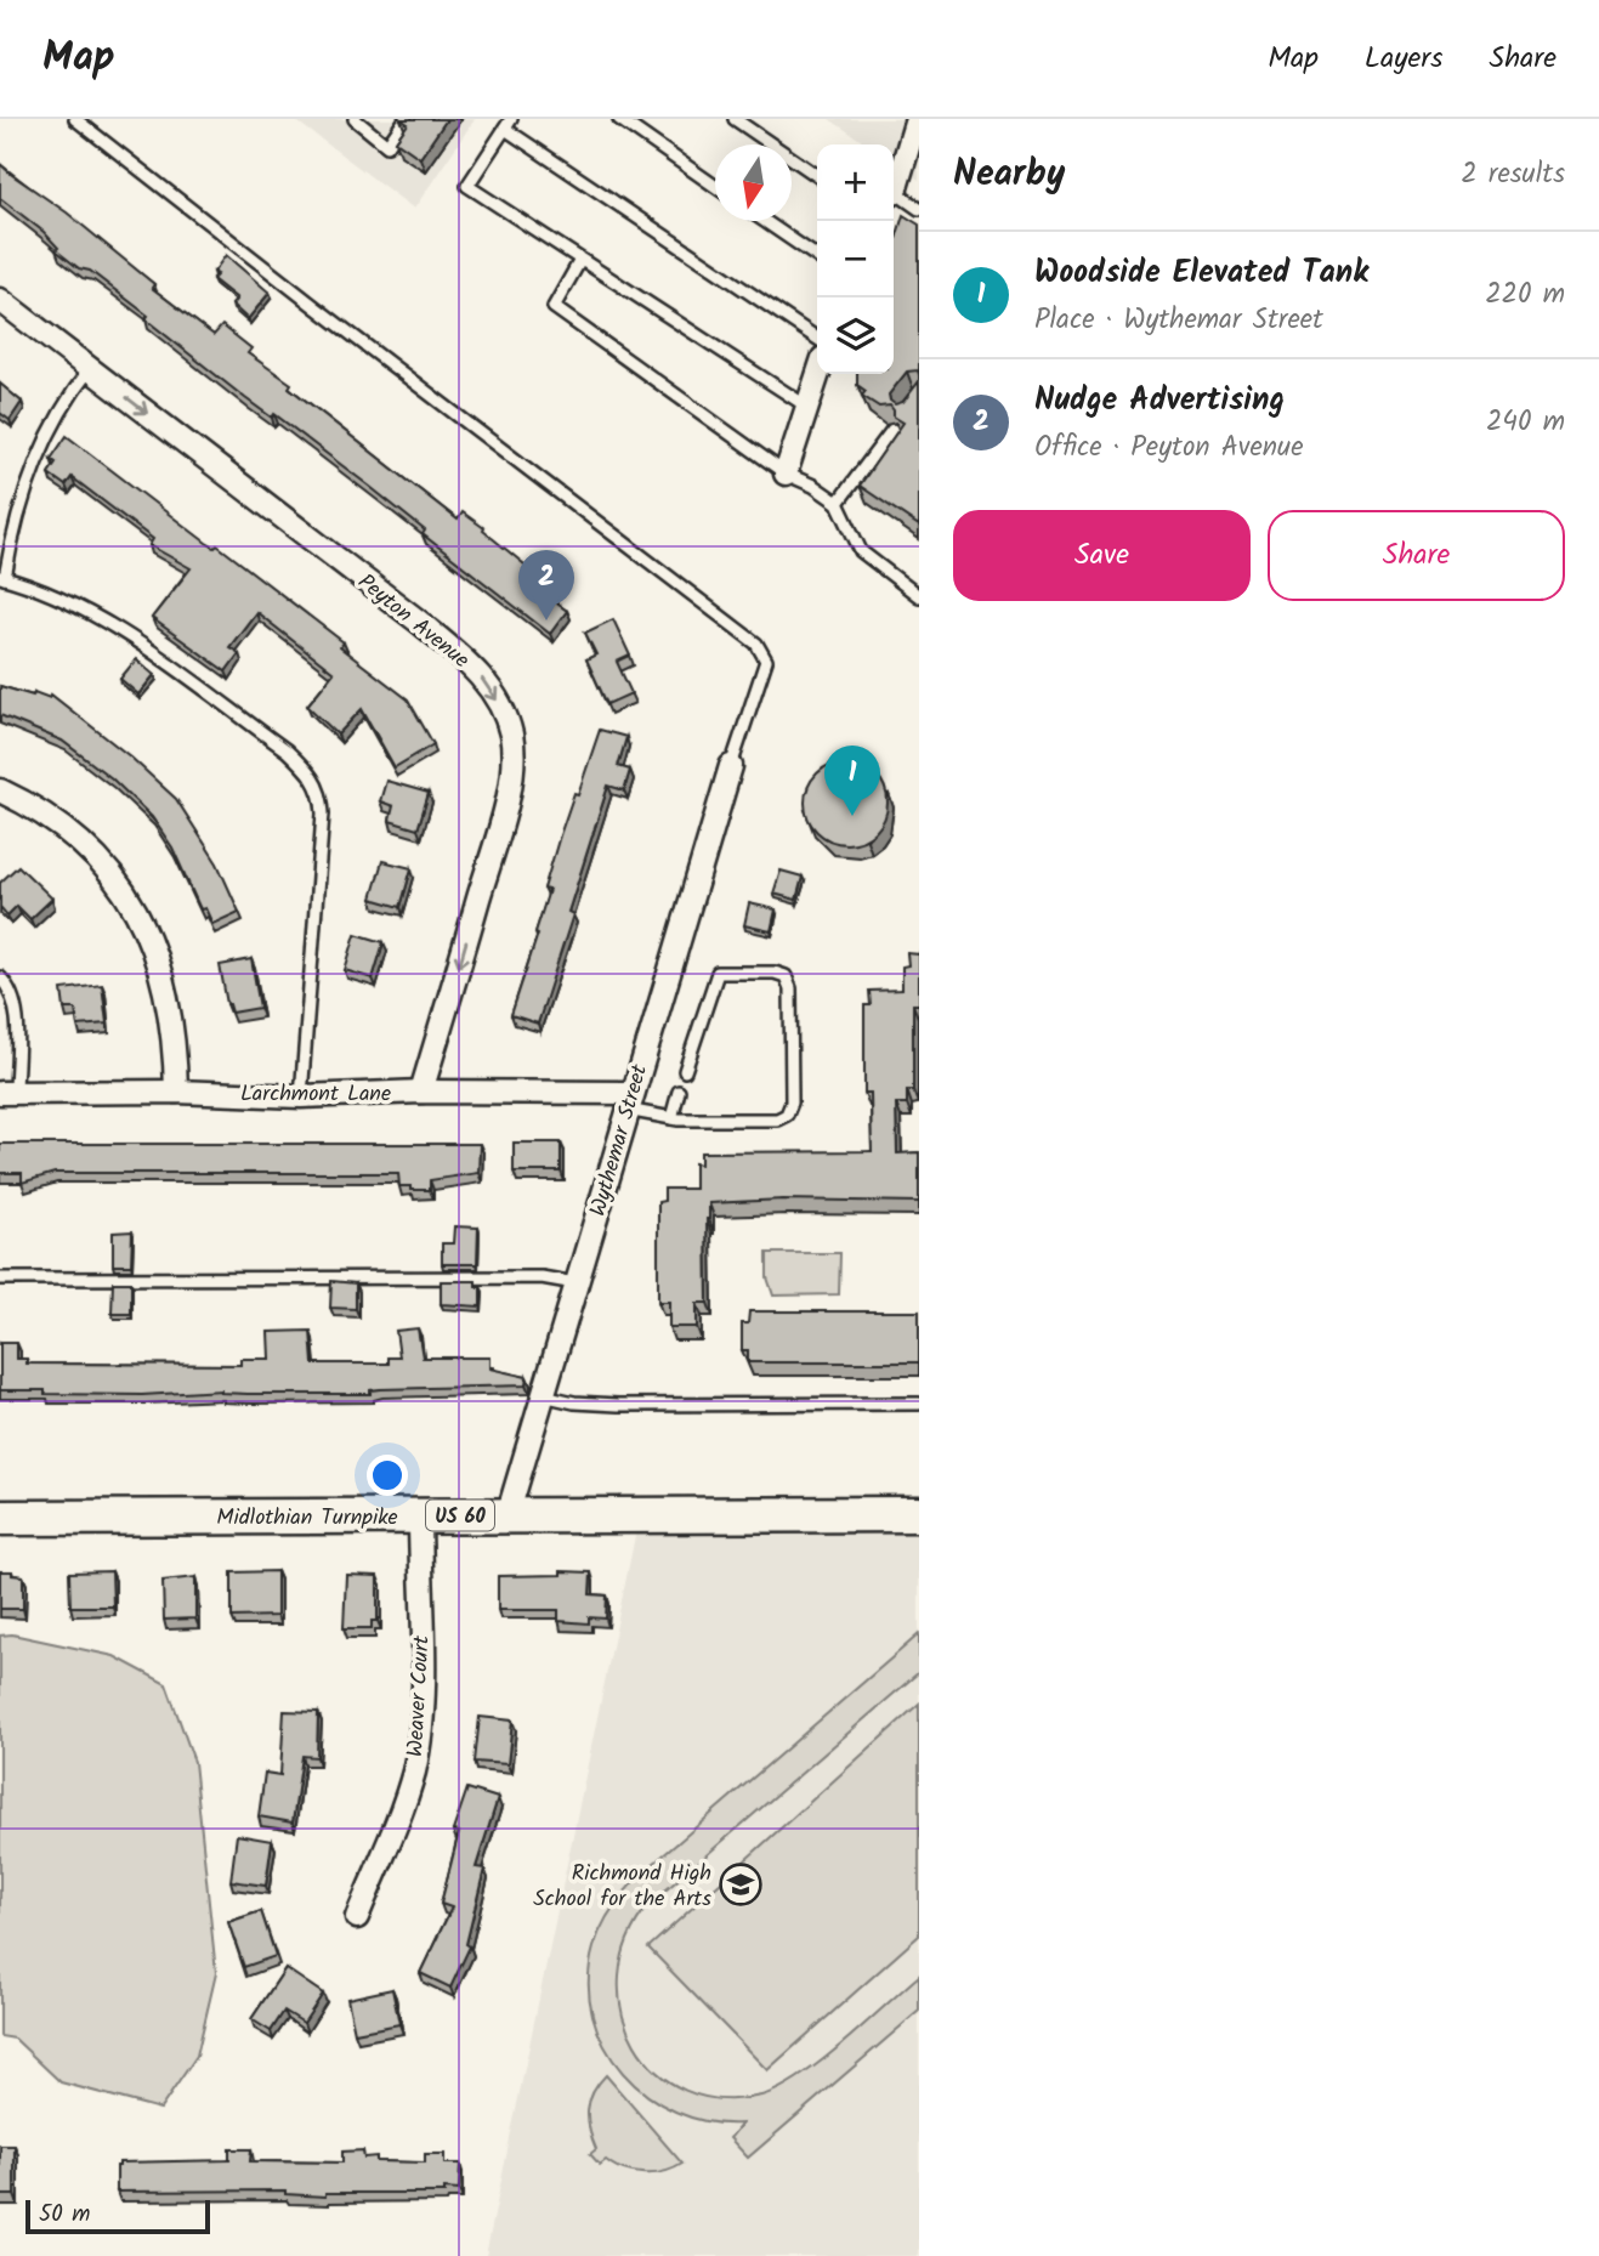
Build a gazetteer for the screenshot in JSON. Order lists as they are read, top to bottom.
{
  "streets": {
    "main road": ["US 60", "Midlothian Turnpike"],
    "street": [
      "Peyton Avenue",
      "Larchmont Lane",
      "Wythemar Street",
      "Weaver Court"
    ]
  },
  "crossings": [
    ["Peyton Avenue", "Larchmont Lane"],
    ["Larchmont Lane", "Wythemar Street"],
    ["Wythemar Street", "Midlothian Turnpike"],
    ["Midlothian Turnpike", "Weaver Court"]
  ],
  "one_way": ["Peyton Avenue"],
  "places": {
    "school or university": ["Richmond High School for the Arts"]
  },
  "scale_bar": "50 m",
  "north": "bottom",
  "page": {
    "header": "Map",
    "nav": ["Map", "Layers", "Share"],
    "heading": ["Nearby", "2 results"],
    "map_buttons": ["+", "−"],
    "list": [
      {
        "mark": "1",
        "name": "Woodside Elevated Tank",
        "note": "Place · Wythemar Street",
        "value": "220 m"
      },
      {
        "mark": "2",
        "name": "Nudge Advertising",
        "note": "Office · Peyton Avenue",
        "value": "240 m"
      }
    ],
    "buttons": ["Save", "Share"],
    "pins": ["2", "1"],
    "scale": "50 m"
  }
}
